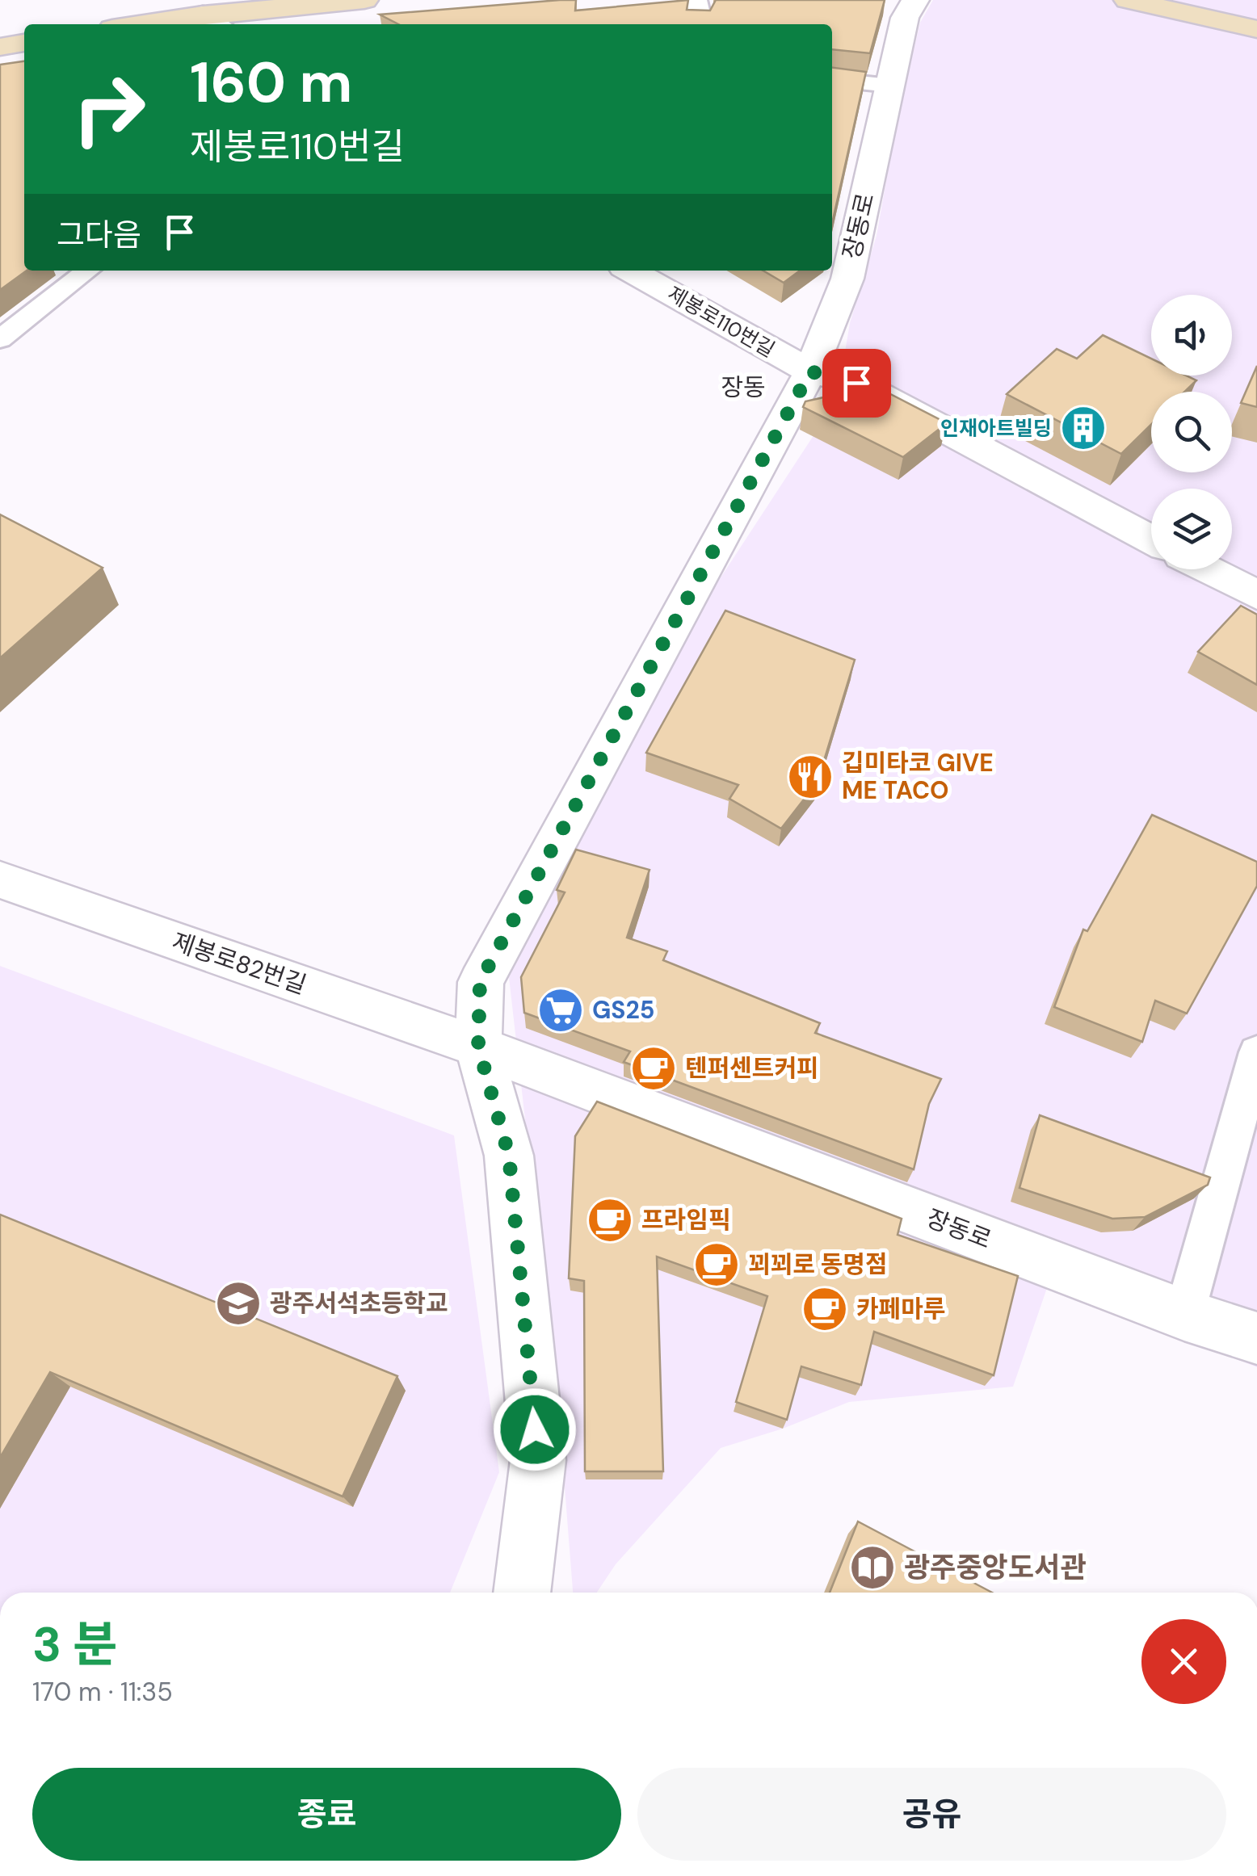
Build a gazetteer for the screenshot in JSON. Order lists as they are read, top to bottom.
{
  "streets": {
    "street": ["장동로", "제봉로110번길", "제봉로82번길"]
  },
  "crossings": [
    ["장동로", "제봉로110번길"],
    ["장동로", "제봉로82번길"]
  ],
  "districts": ["장동"],
  "places": {
    "building": ["인재아트빌딩"],
    "restaurant": ["깁미타코 GIVE ME TACO"],
    "supermarket": ["GS25"],
    "cafe": [
      "텐퍼센트커피",
      "프라임픽",
      "꾀꾀로 동명점",
      "카페마루"
    ],
    "school or university": ["광주서석초등학교"],
    "library": ["광주중앙도서관"]
  },
  "page": {
    "turn": ["160 m", "제봉로110번길"],
    "then": "그다음",
    "heading": ["3 분", "170 m · 11:35"],
    "buttons": ["종료", "공유"]
  }
}
